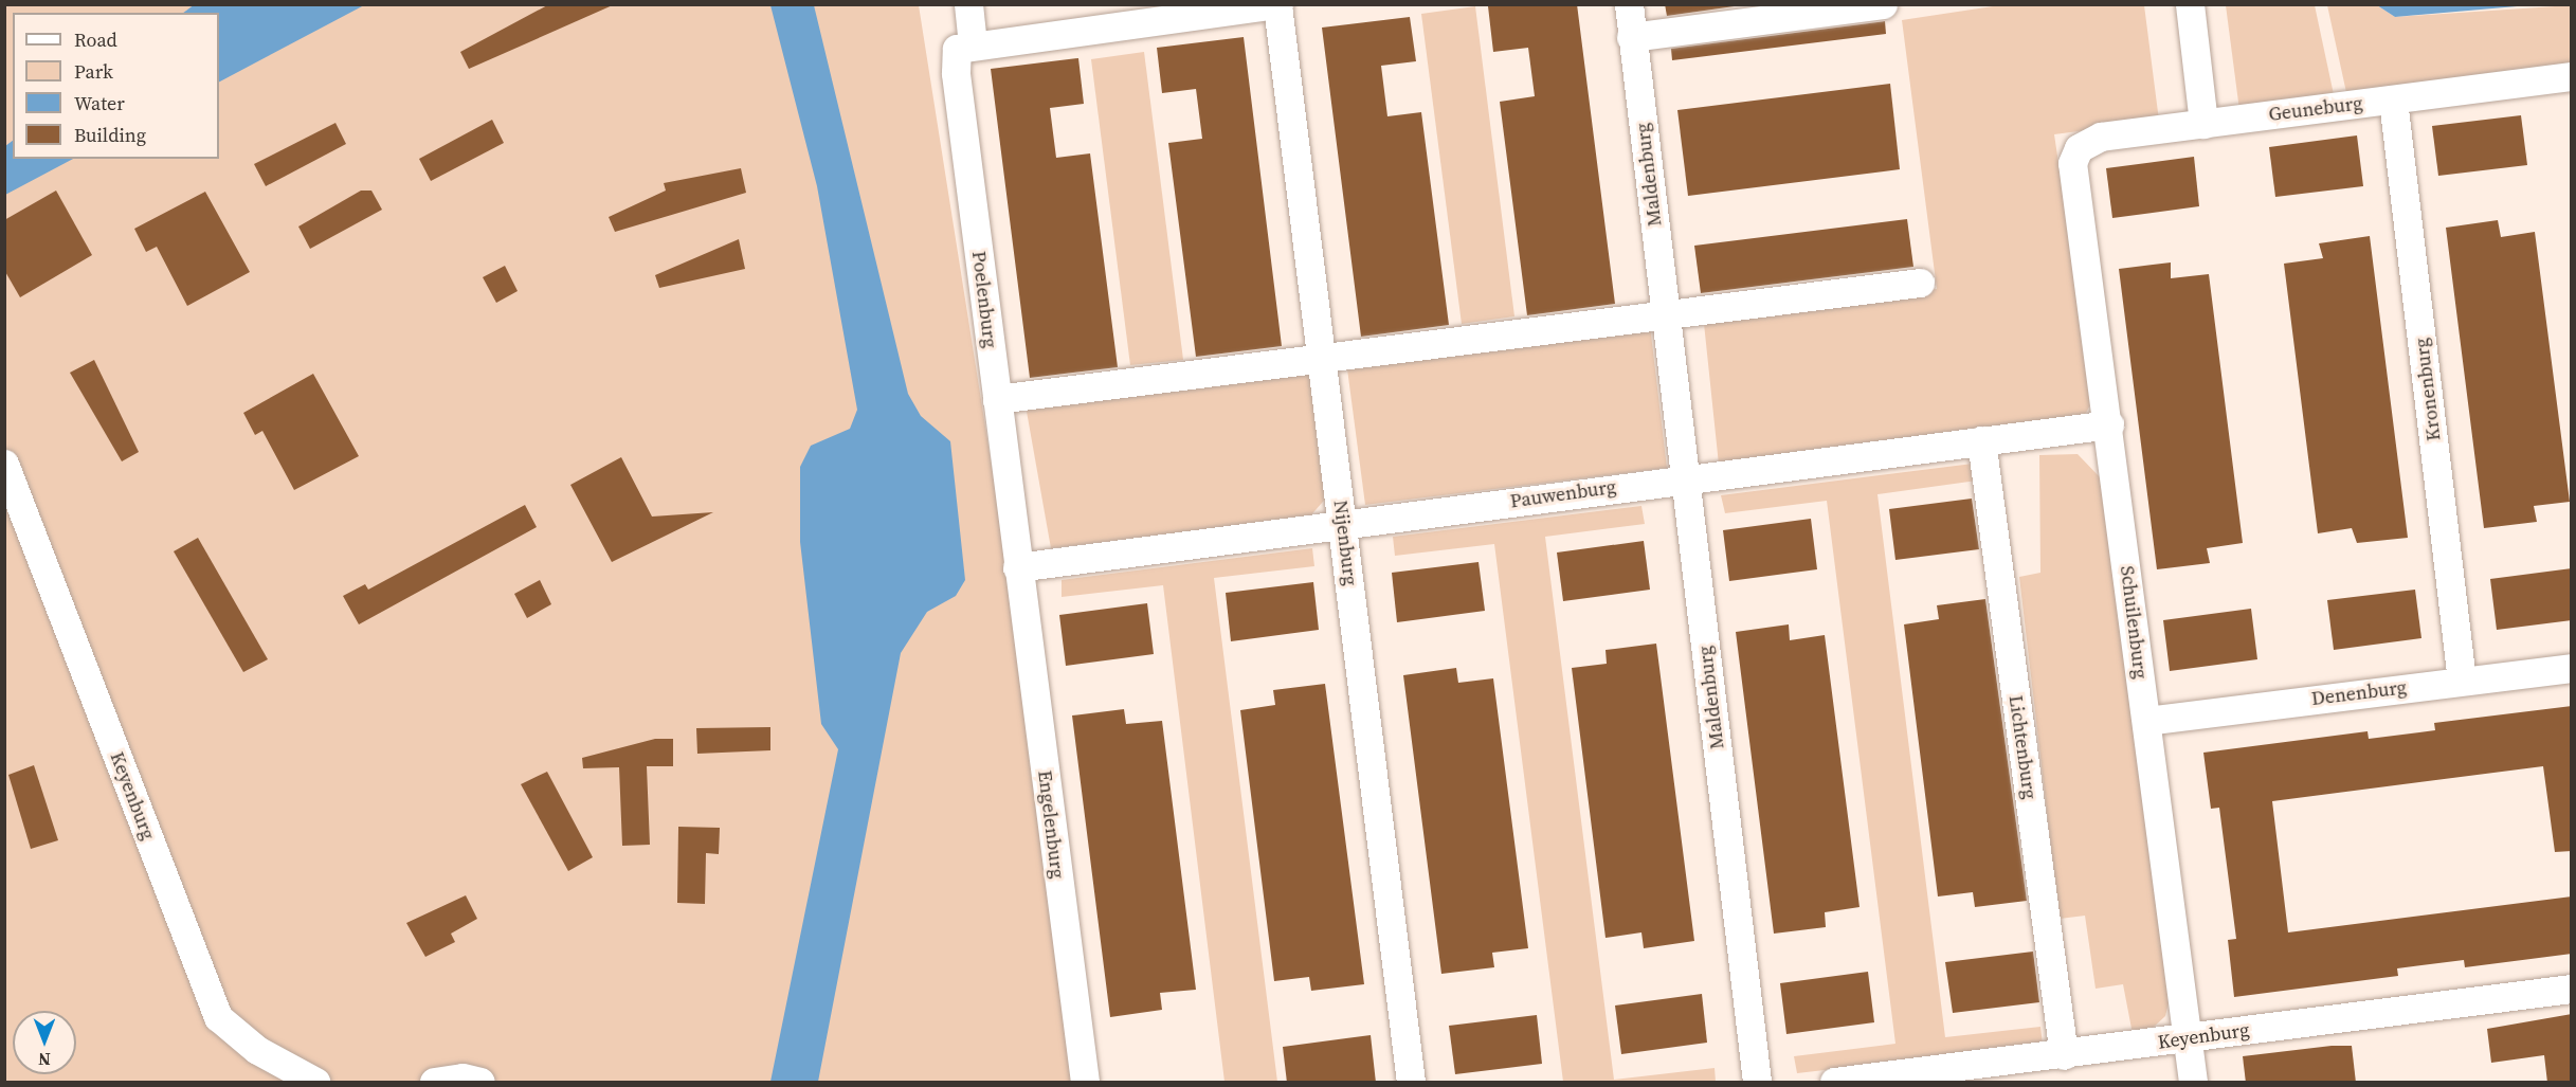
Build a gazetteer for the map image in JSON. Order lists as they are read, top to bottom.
{
  "streets": {
    "street": [
      "Geuneburg",
      "Maldenburg",
      "Poelenburg",
      "Kronenburg",
      "Pauwenburg",
      "Nijenburg",
      "Schuilenburg",
      "Denenburg",
      "Lichtenburg",
      "Keyenburg",
      "Engelenburg"
    ]
  },
  "crossings": [
    ["Geuneburg", "Kronenburg"],
    ["Geuneburg", "Schuilenburg"],
    ["Maldenburg", "Pauwenburg"],
    ["Poelenburg", "Pauwenburg"],
    ["Poelenburg", "Engelenburg"],
    ["Kronenburg", "Denenburg"],
    ["Pauwenburg", "Nijenburg"],
    ["Pauwenburg", "Schuilenburg"],
    ["Pauwenburg", "Lichtenburg"],
    ["Pauwenburg", "Engelenburg"],
    ["Schuilenburg", "Denenburg"],
    ["Schuilenburg", "Keyenburg"],
    ["Lichtenburg", "Keyenburg"]
  ],
  "legend": [
    "Road",
    "Park",
    "Water",
    "Building"
  ],
  "north": "bottom"
}
